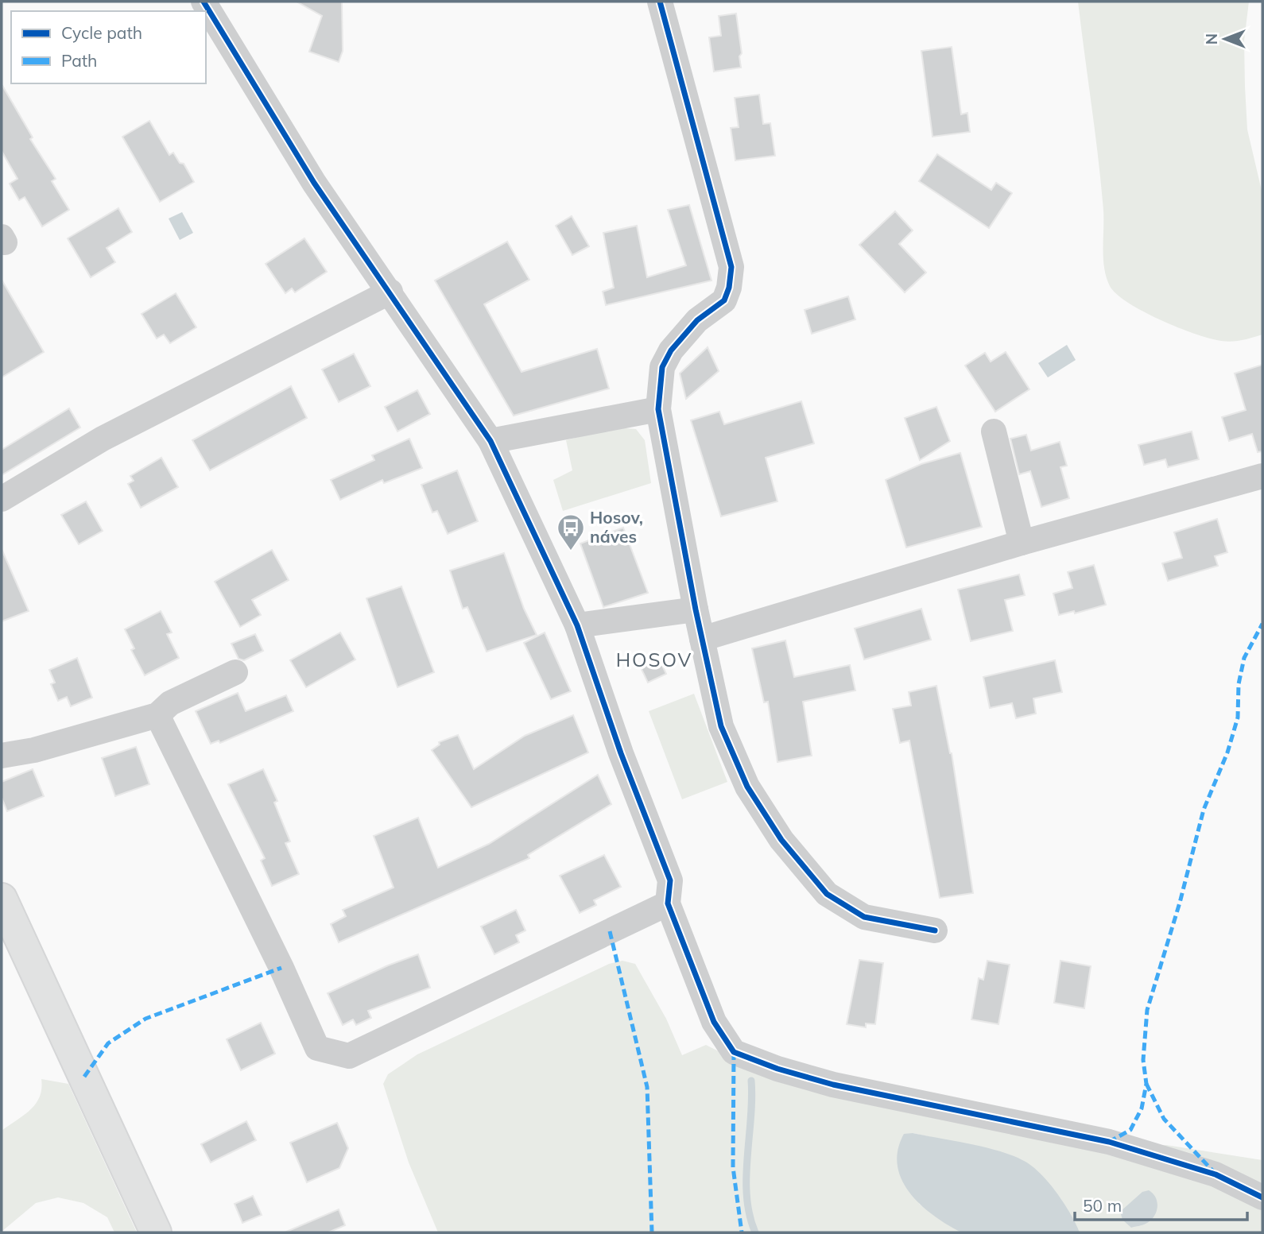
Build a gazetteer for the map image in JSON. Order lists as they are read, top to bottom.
{
  "districts": ["HOSOV"],
  "places": {
    "bus stop": ["Hosov, náves"]
  },
  "legend": ["Cycle path", "Path"],
  "scale_bar": "50 m",
  "north": "left"
}
